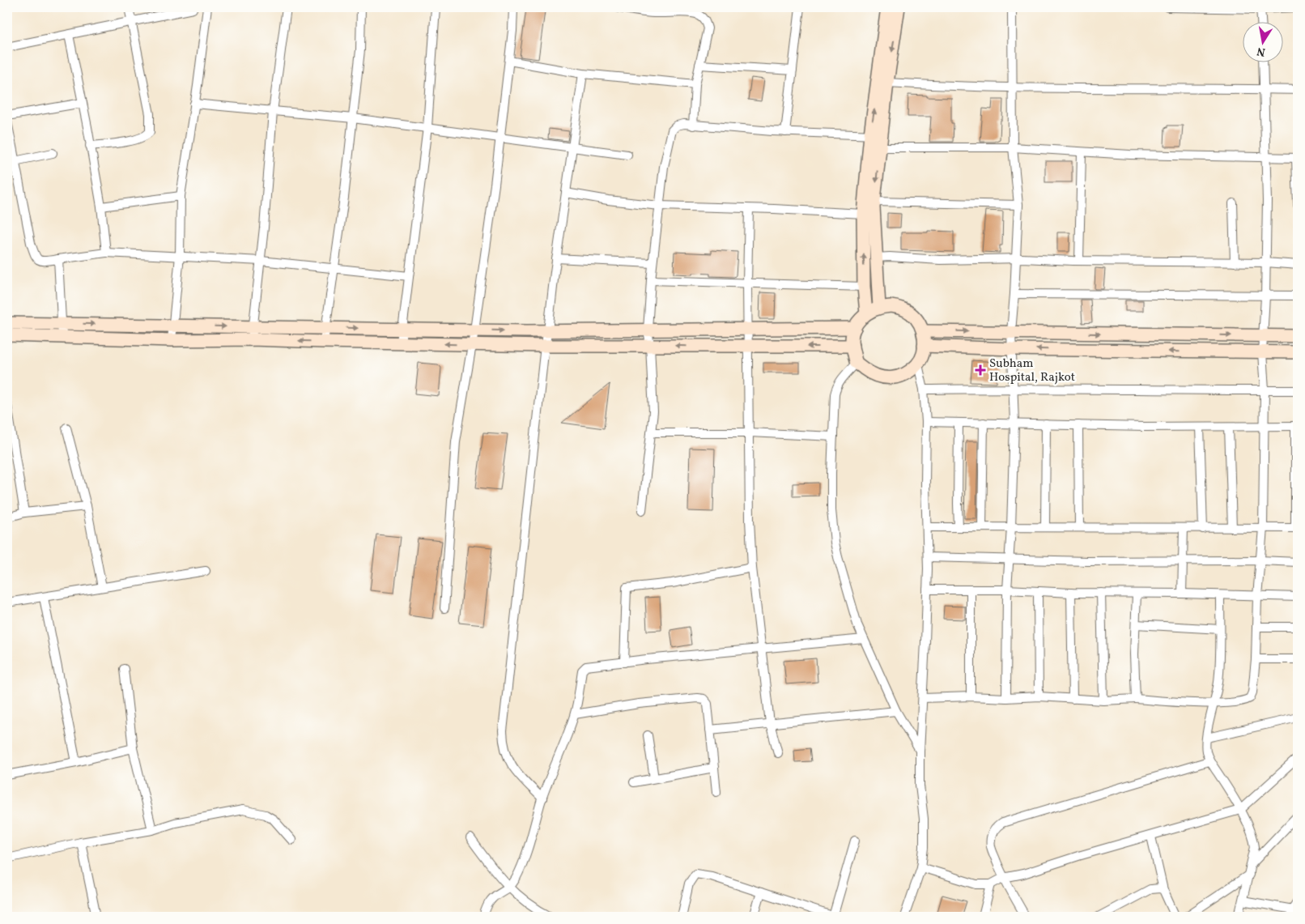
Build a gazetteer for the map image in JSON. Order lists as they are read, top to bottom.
{
  "places": {
    "health": ["Subham Hospital, Rajkot"]
  },
  "north": "bottom"
}
